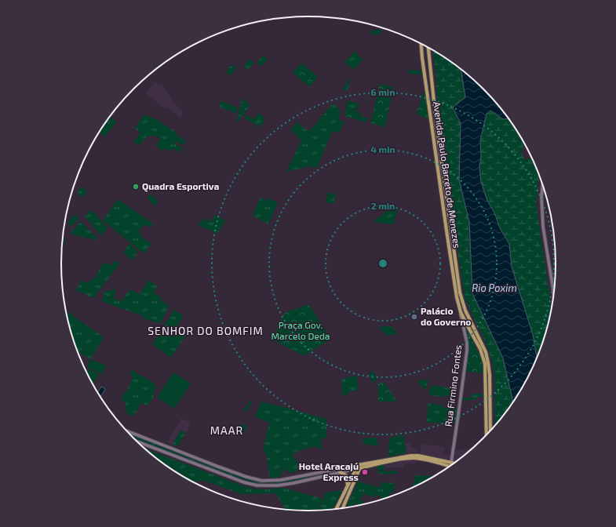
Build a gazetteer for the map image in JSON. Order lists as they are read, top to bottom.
{
  "streets": {
    "main road": ["Avenida Paulo Barreto de Menezes", "Rua Firmino Fontes"]
  },
  "crossings": [
    ["Avenida Paulo Barreto de Menezes", "Rua Firmino Fontes"]
  ],
  "districts": ["SENHOR DO BOMFIM", "MAAR"],
  "water": ["Rio Poxim"],
  "parks": ["Praça Gov. Marcelo Deda"],
  "places": ["Quadra Esportiva", "Palácio do Governo", "Hotel Aracajú Express"],
  "rings": ["6 min", "4 min", "2 min"]
}
